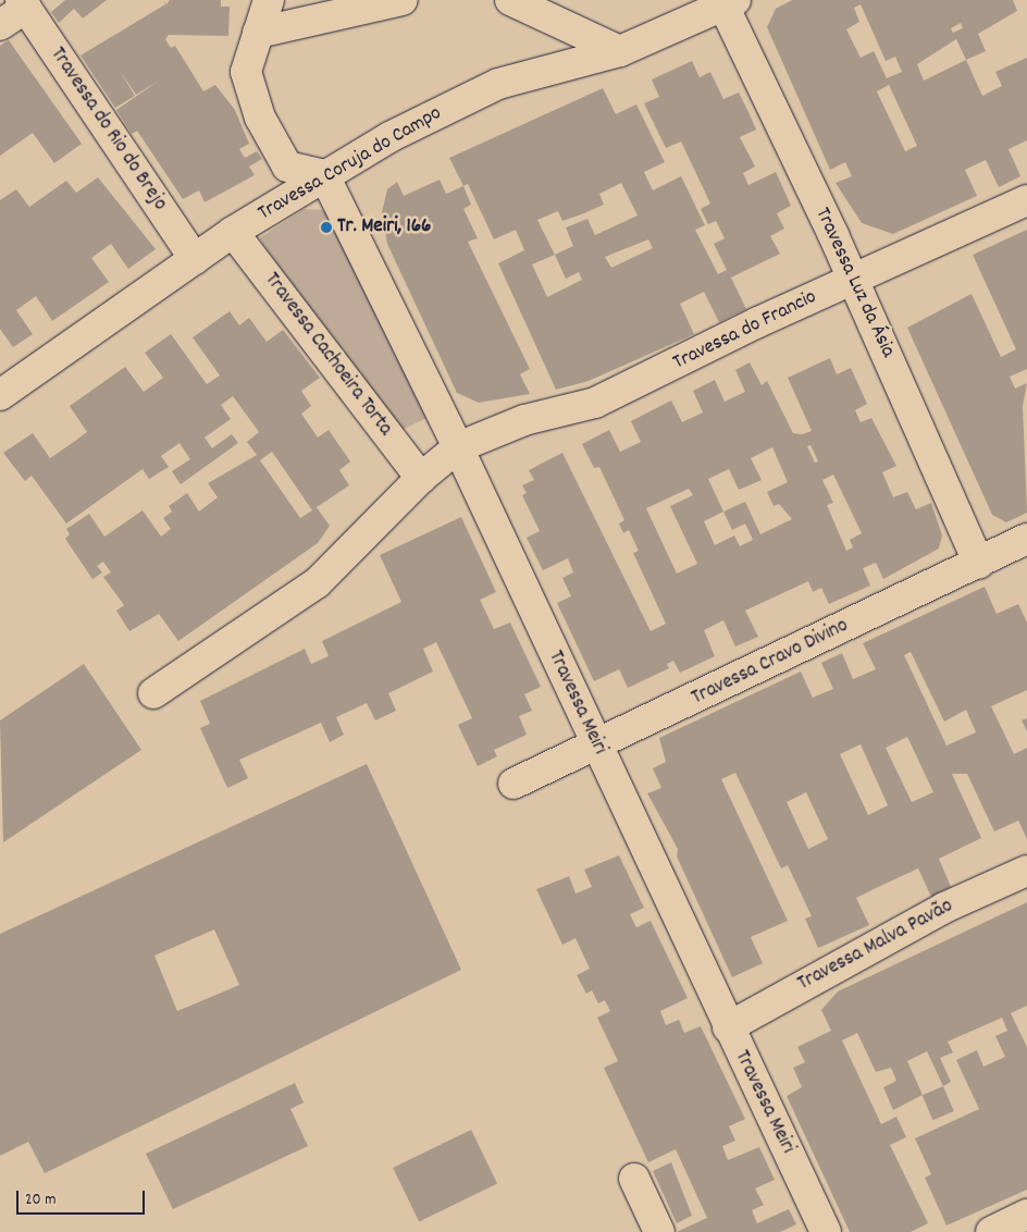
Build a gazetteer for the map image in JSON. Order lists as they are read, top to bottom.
{
  "streets": {
    "street": [
      "Travessa do Rio do Brejo",
      "Travessa Coruja do Campo",
      "Travessa Luz da Ásia",
      "Travessa do Francio",
      "Travessa Cachoeira Torta",
      "Travessa Cravo Divino",
      "Travessa Meiri",
      "Travessa Malva Pavão"
    ]
  },
  "crossings": [
    ["Travessa do Rio do Brejo", "Travessa Coruja do Campo"],
    ["Travessa Coruja do Campo", "Travessa Luz da Ásia"],
    ["Travessa Coruja do Campo", "Travessa Cachoeira Torta"],
    ["Travessa Coruja do Campo", "Travessa Meiri"],
    ["Travessa Luz da Ásia", "Travessa do Francio"],
    ["Travessa Luz da Ásia", "Travessa Cravo Divino"],
    ["Travessa do Francio", "Travessa Cachoeira Torta"],
    ["Travessa do Francio", "Travessa Meiri"],
    ["Travessa Cravo Divino", "Travessa Meiri"],
    ["Travessa Meiri", "Travessa Malva Pavão"]
  ],
  "places": ["Tr. Meiri, 166"],
  "scale_bar": "20 m"
}
